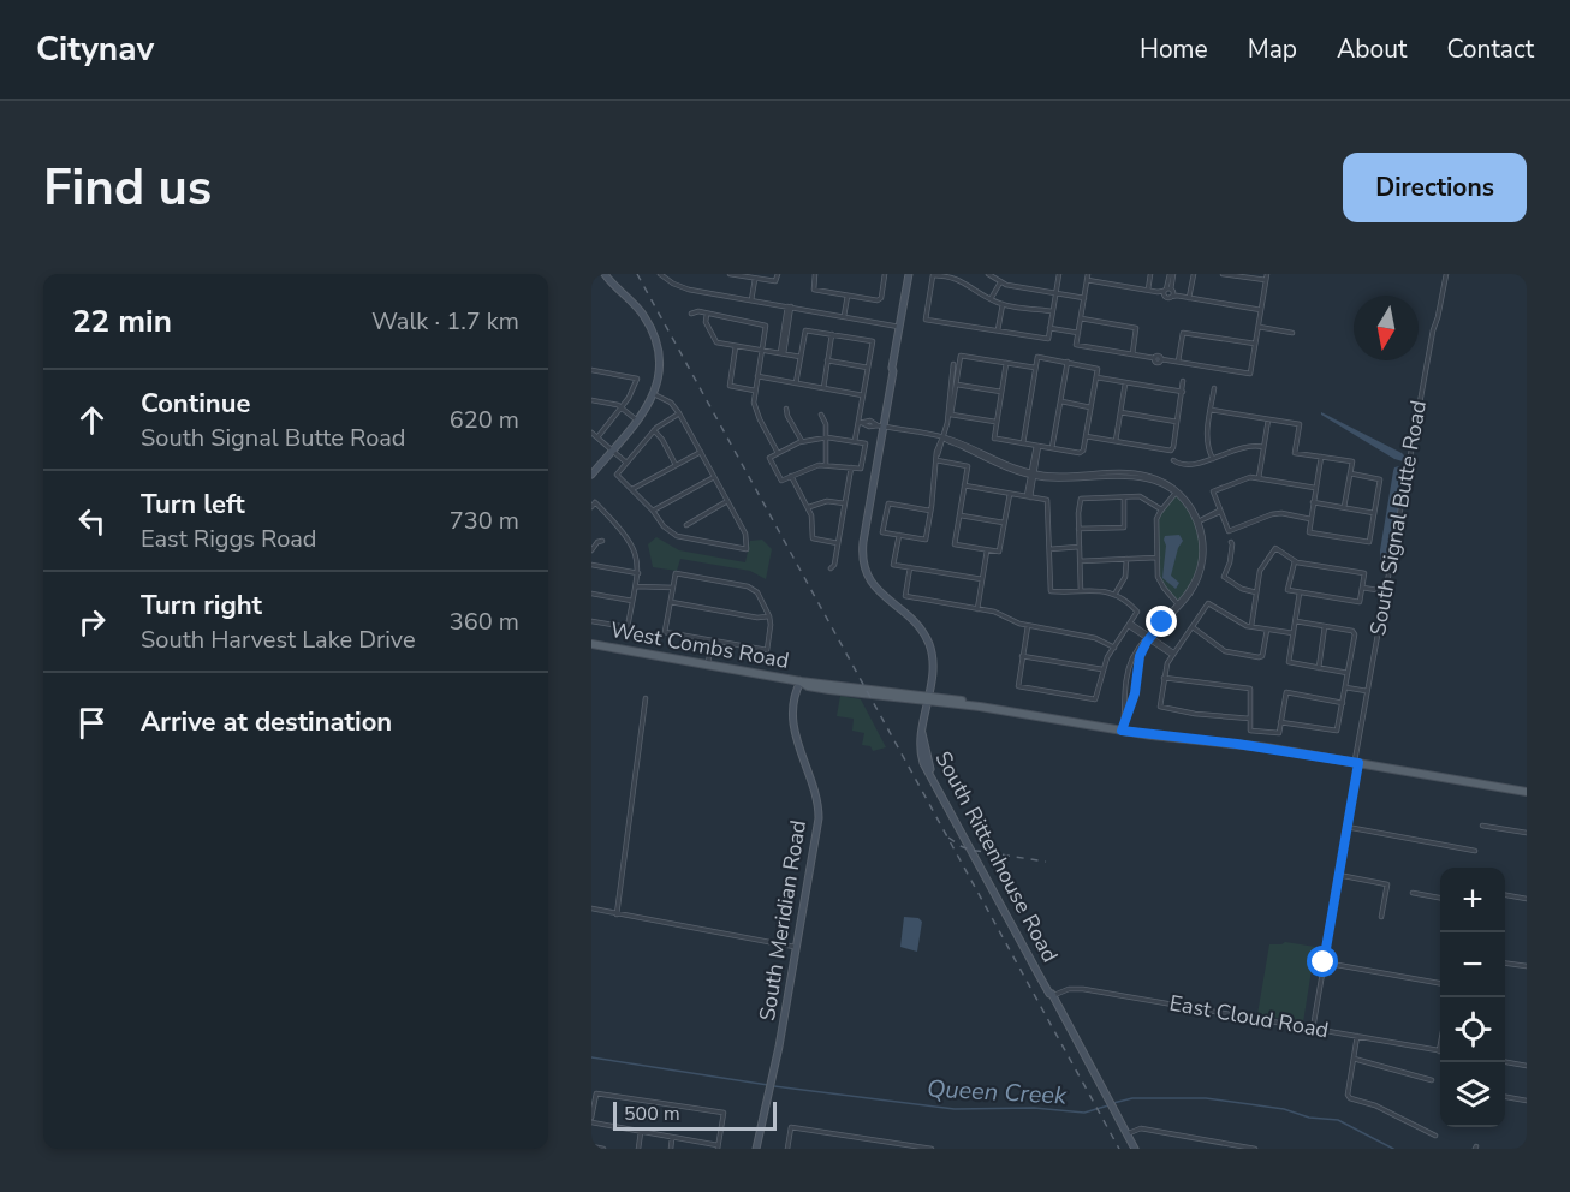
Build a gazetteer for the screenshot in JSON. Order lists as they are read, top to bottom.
{
  "streets": {
    "main road": ["West Combs Road", "South Rittenhouse Road", "South Meridian Road"],
    "street": ["South Signal Butte Road", "East Cloud Road"]
  },
  "crossings": [
    ["South Signal Butte Road", "West Combs Road"],
    ["South Signal Butte Road", "East Cloud Road"],
    ["West Combs Road", "South Rittenhouse Road"],
    ["West Combs Road", "South Meridian Road"],
    ["South Rittenhouse Road", "East Cloud Road"]
  ],
  "water": ["Queen Creek"],
  "scale_bar": "500 m",
  "north": "bottom",
  "page": {
    "header": "Citynav",
    "nav": [
      "Home",
      "Map",
      "About",
      "Contact"
    ],
    "buttons": "Directions",
    "title": "Find us",
    "heading": ["22 min", "Walk · 1.7 km"],
    "list": [
      ["Continue", "South Signal Butte Road", "620 m"],
      ["Turn left", "East Riggs Road", "730 m"],
      ["Turn right", "South Harvest Lake Drive", "360 m"],
      "Arrive at destination"
    ],
    "map_buttons": ["+", "−"],
    "scale": "500 m"
  }
}
